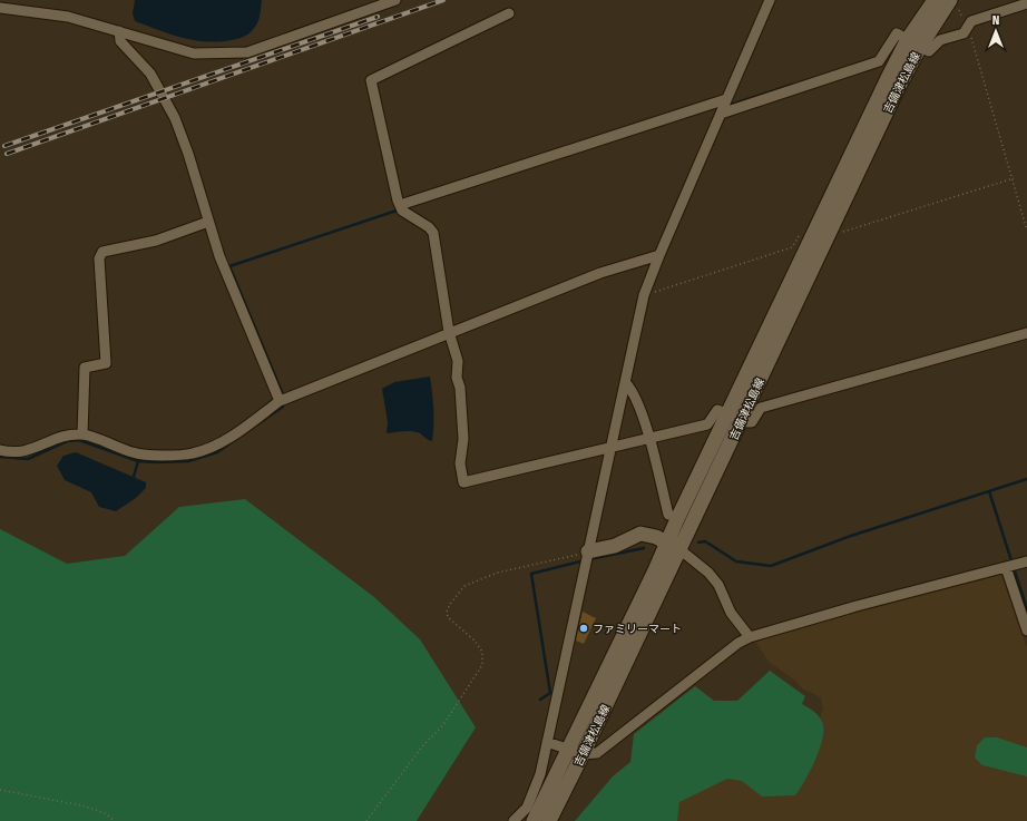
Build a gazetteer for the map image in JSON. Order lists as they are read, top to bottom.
{
  "streets": {
    "main road": ["吉備津松島線"]
  },
  "places": ["ファミリーマート"],
  "north": "top"
}
